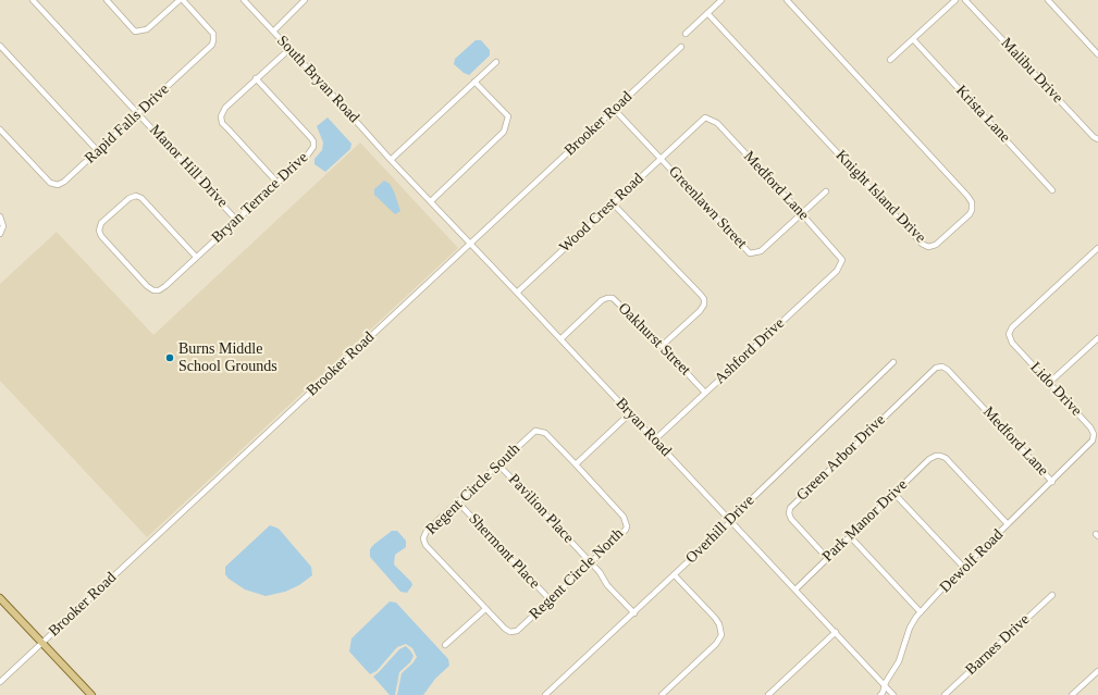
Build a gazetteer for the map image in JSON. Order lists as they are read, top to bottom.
{
  "streets": {
    "street": [
      "Malibu Drive",
      "South Bryan Road",
      "Krista Lane",
      "Rapid Falls Drive",
      "Brooker Road",
      "Manor Hill Drive",
      "Medford Lane",
      "Knight Island Drive",
      "Bryan Terrace Drive",
      "Greenlawn Street",
      "Wood Crest Road",
      "Oakhurst Street",
      "Ashford Drive",
      "Lido Drive",
      "Bryan Road",
      "Green Arbor Drive",
      "Regent Circle South",
      "Pavilion Place",
      "Park Manor Drive",
      "Overhill Drive",
      "Shermont Place",
      "Dewolf Road",
      "Regent Circle North",
      "Barnes Drive"
    ]
  },
  "crossings": [
    ["South Bryan Road", "Bryan Road"],
    ["Rapid Falls Drive", "Manor Hill Drive"],
    ["Brooker Road", "Greenlawn Street"],
    ["Brooker Road", "Bryan Road"],
    ["Manor Hill Drive", "Bryan Terrace Drive"],
    ["Medford Lane", "Greenlawn Street"],
    ["Medford Lane", "Wood Crest Road"],
    ["Medford Lane", "Ashford Drive"],
    ["Medford Lane", "Green Arbor Drive"],
    ["Medford Lane", "Dewolf Road"],
    ["Greenlawn Street", "Wood Crest Road"],
    ["Wood Crest Road", "Bryan Road"],
    ["Oakhurst Street", "Ashford Drive"],
    ["Oakhurst Street", "Bryan Road"],
    ["Ashford Drive", "Bryan Road"],
    ["Lido Drive", "Dewolf Road"],
    ["Bryan Road", "Park Manor Drive"],
    ["Bryan Road", "Overhill Drive"],
    ["Bryan Road", "Dewolf Road"],
    ["Green Arbor Drive", "Park Manor Drive"],
    ["Regent Circle South", "Pavilion Place"],
    ["Regent Circle South", "Shermont Place"],
    ["Regent Circle South", "Regent Circle North"],
    ["Pavilion Place", "Overhill Drive"],
    ["Pavilion Place", "Regent Circle North"],
    ["Park Manor Drive", "Dewolf Road"],
    ["Shermont Place", "Regent Circle North"]
  ],
  "places": ["Burns Middle School Grounds"]
}
